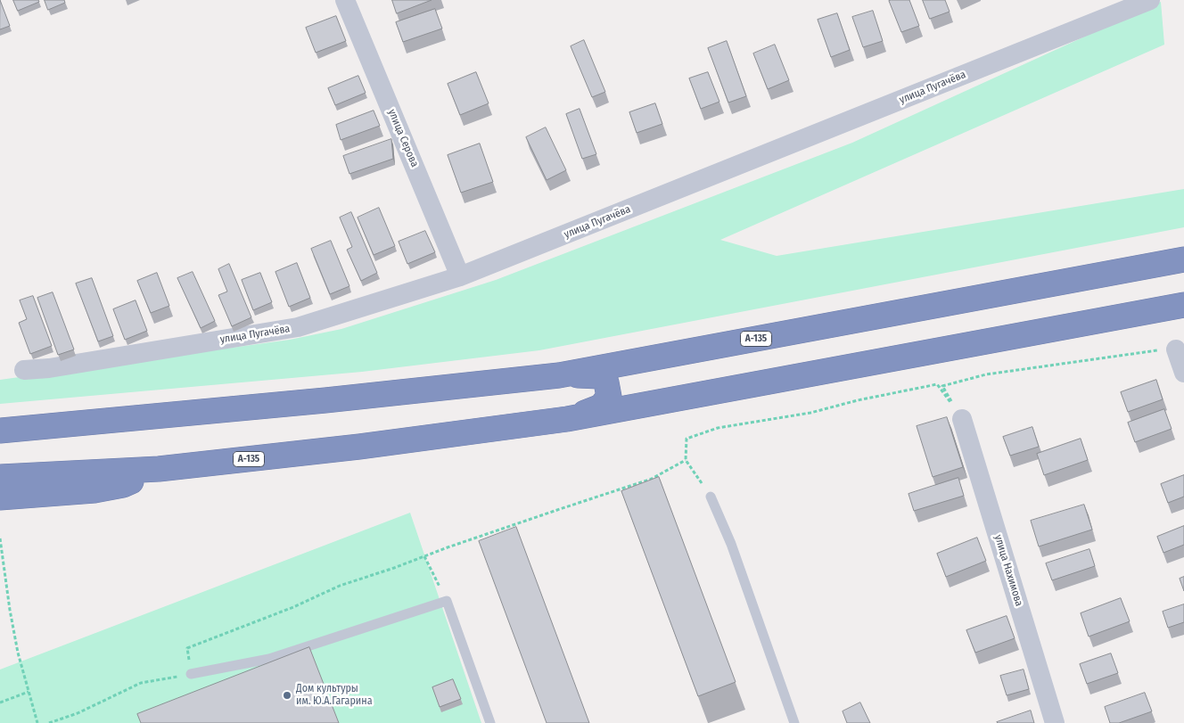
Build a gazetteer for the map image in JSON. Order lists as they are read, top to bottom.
{
  "streets": {
    "highway": ["А-135"],
    "street": ["улица Пугачёва", "улица Серова", "улица Нахимова"]
  },
  "crossings": [
    ["улица Пугачёва", "улица Серова"]
  ],
  "places": ["Дом культуры им. Ю.А.Гагарина"]
}
